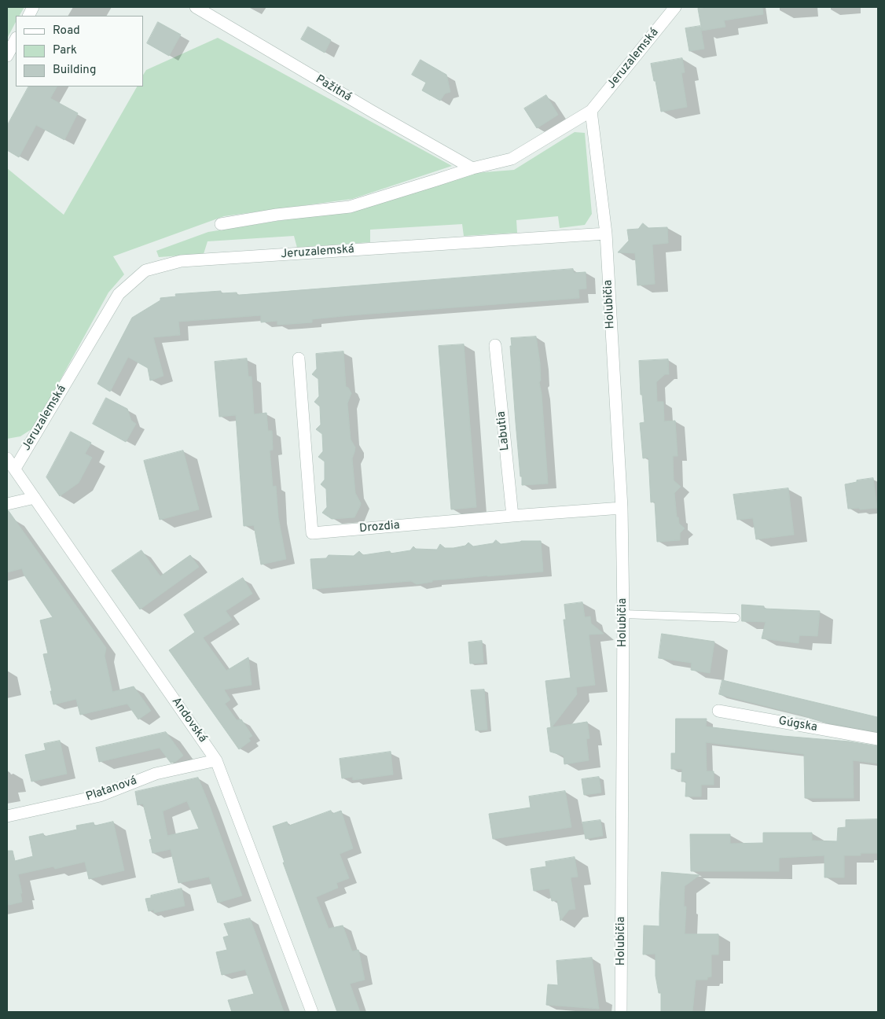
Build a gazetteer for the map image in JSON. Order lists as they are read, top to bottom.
{
  "streets": {
    "street": [
      "Jeruzalemská",
      "Pažitná",
      "Holubičia",
      "Labutia",
      "Drozdia",
      "Andovská",
      "Gúgska",
      "Platanová"
    ]
  },
  "crossings": [
    ["Jeruzalemská", "Pažitná"],
    ["Jeruzalemská", "Holubičia"],
    ["Jeruzalemská", "Andovská"],
    ["Holubičia", "Drozdia"],
    ["Labutia", "Drozdia"],
    ["Andovská", "Platanová"]
  ],
  "legend": ["Road", "Park", "Building"]
}
